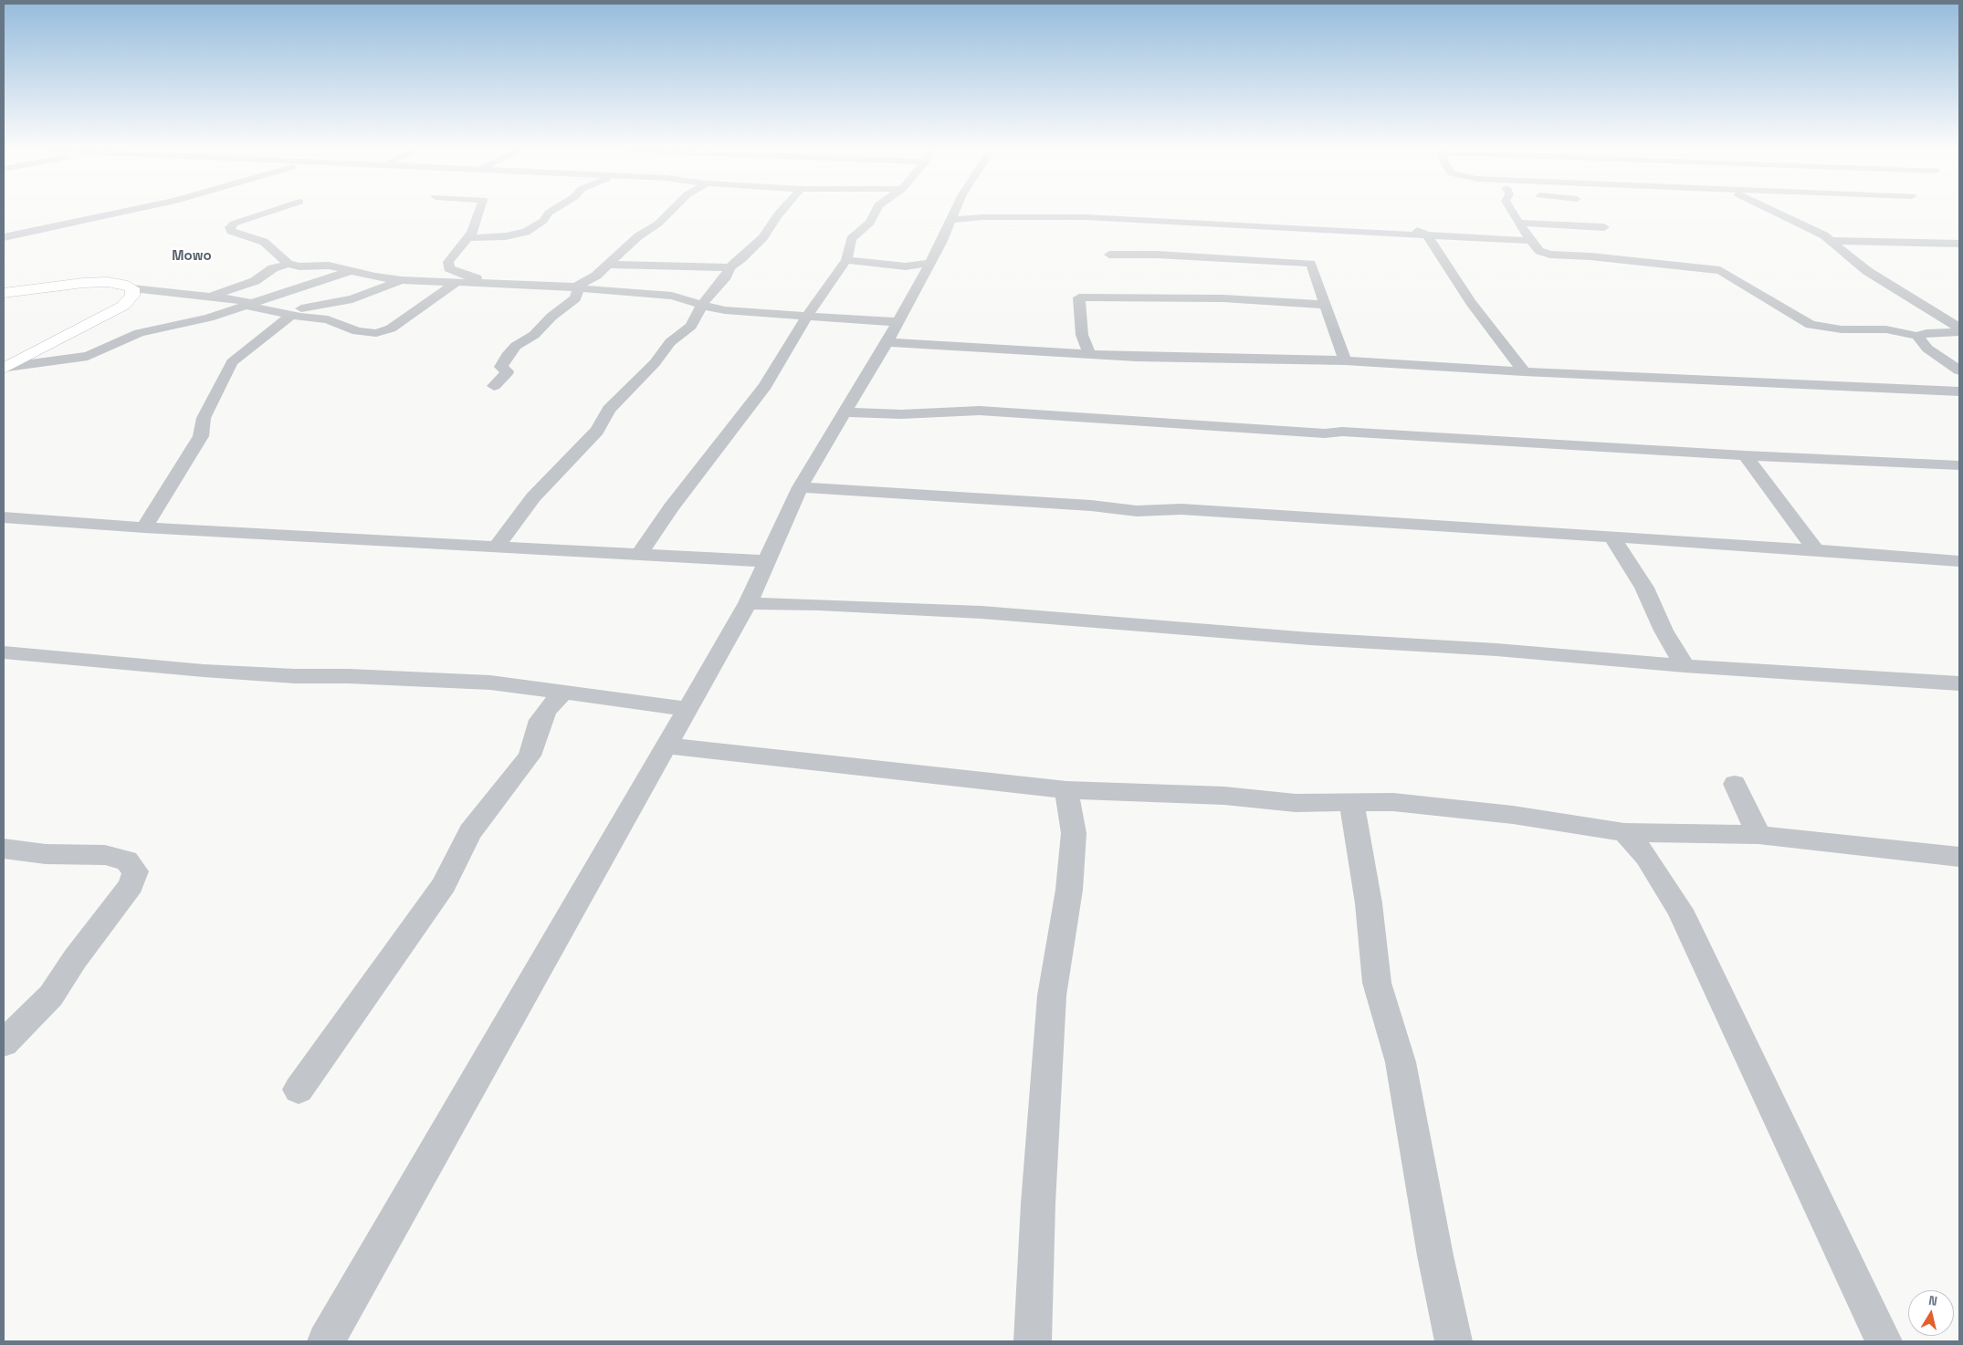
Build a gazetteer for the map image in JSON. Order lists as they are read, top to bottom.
{
  "districts": ["Mowo"],
  "north": "top"
}
